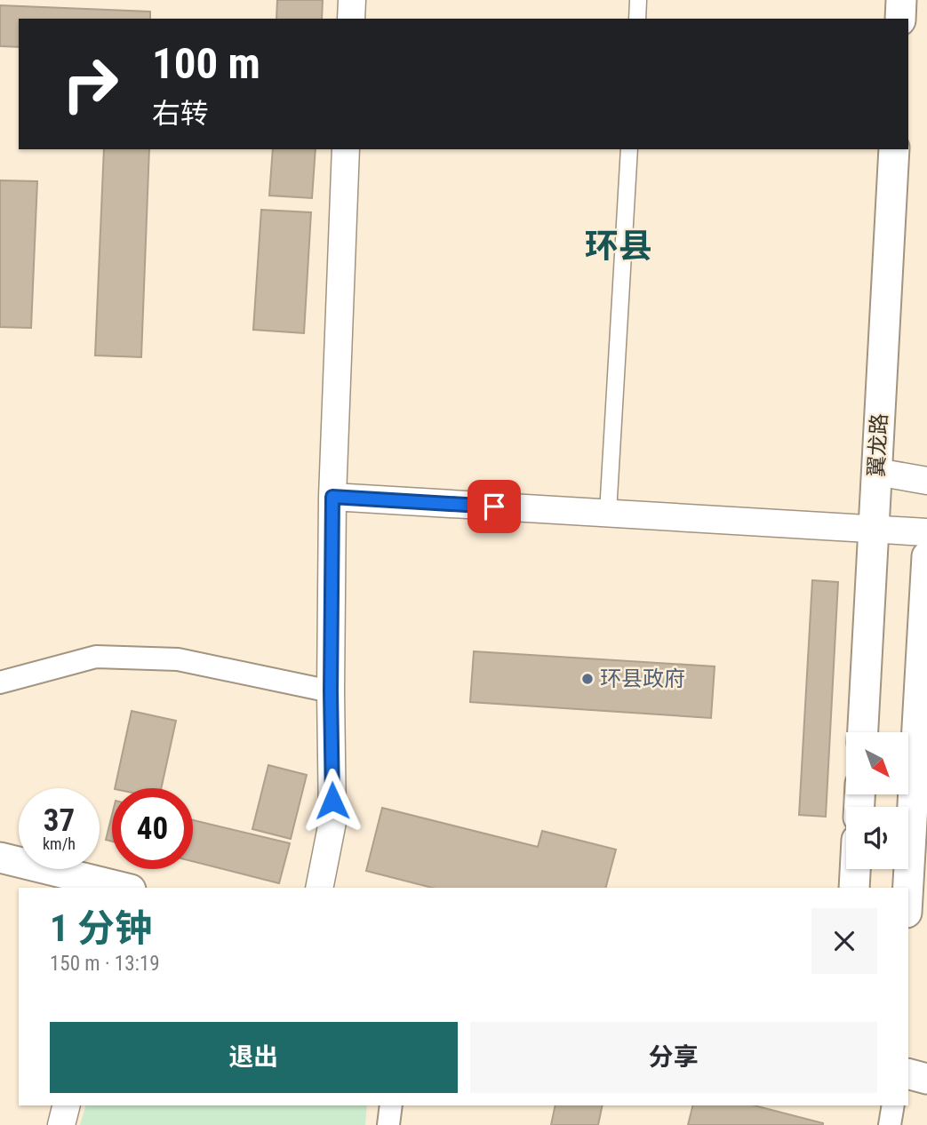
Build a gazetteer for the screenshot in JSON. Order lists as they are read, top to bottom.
{
  "streets": {
    "main road": ["翼龙路"]
  },
  "districts": ["环县"],
  "places": ["环县政府"],
  "north": "bottom right",
  "page": {
    "turn": ["100 m", "右转"],
    "speed": "37 km/h",
    "limit": "40",
    "heading": ["1 分钟", "150 m · 13:19"],
    "buttons": ["退出", "分享"]
  }
}
